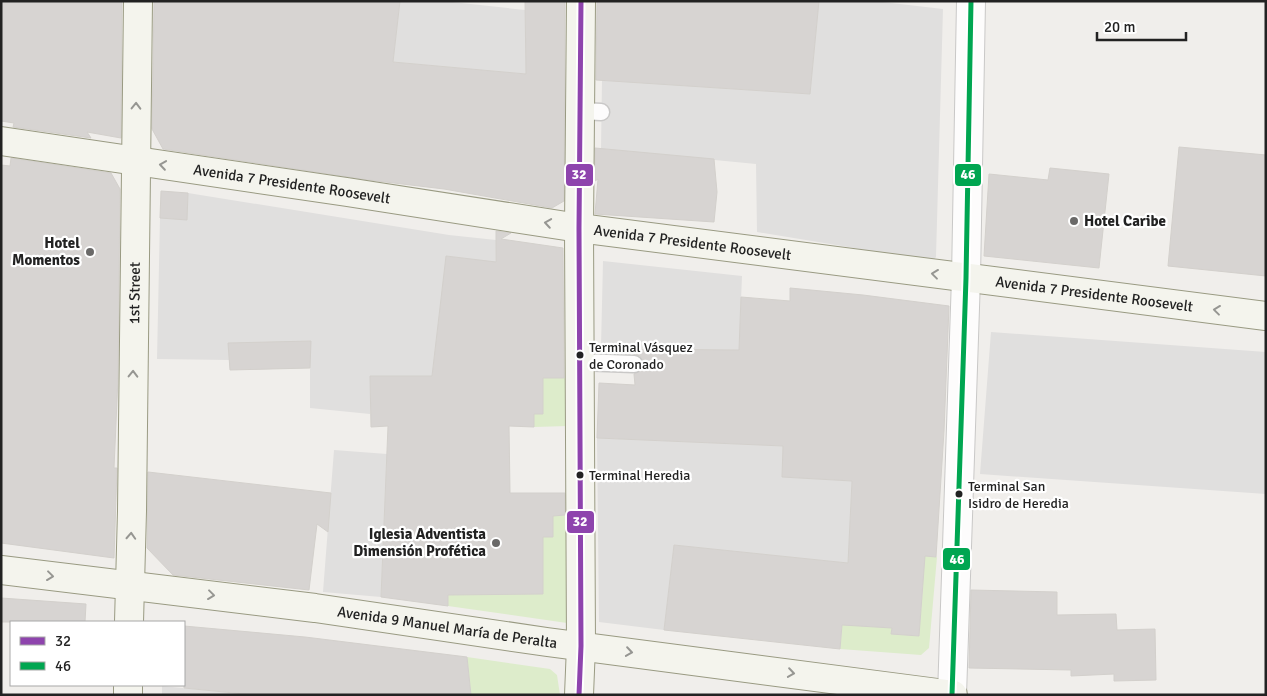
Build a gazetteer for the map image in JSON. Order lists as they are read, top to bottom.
{
  "streets": {
    "street": ["Avenida 7 Presidente Roosevelt", "1st Street", "Avenida 9 Manuel María de Peralta"]
  },
  "crossings": [
    ["Avenida 7 Presidente Roosevelt", "1st Street"],
    ["1st Street", "Avenida 9 Manuel María de Peralta"]
  ],
  "one_way": ["Avenida 7 Presidente Roosevelt", "1st Street", "Avenida 9 Manuel María de Peralta"],
  "places": [
    "Hotel Caribe",
    "Hotel Momentos",
    "Terminal Vásquez de Coronado",
    "Terminal Heredia",
    "Terminal San Isidro de Heredia",
    "Iglesia Adventista Dimensión Profética"
  ],
  "lines": ["transit line 32", "transit line 46"],
  "legend": ["32", "46"],
  "scale_bar": "20 m"
}
